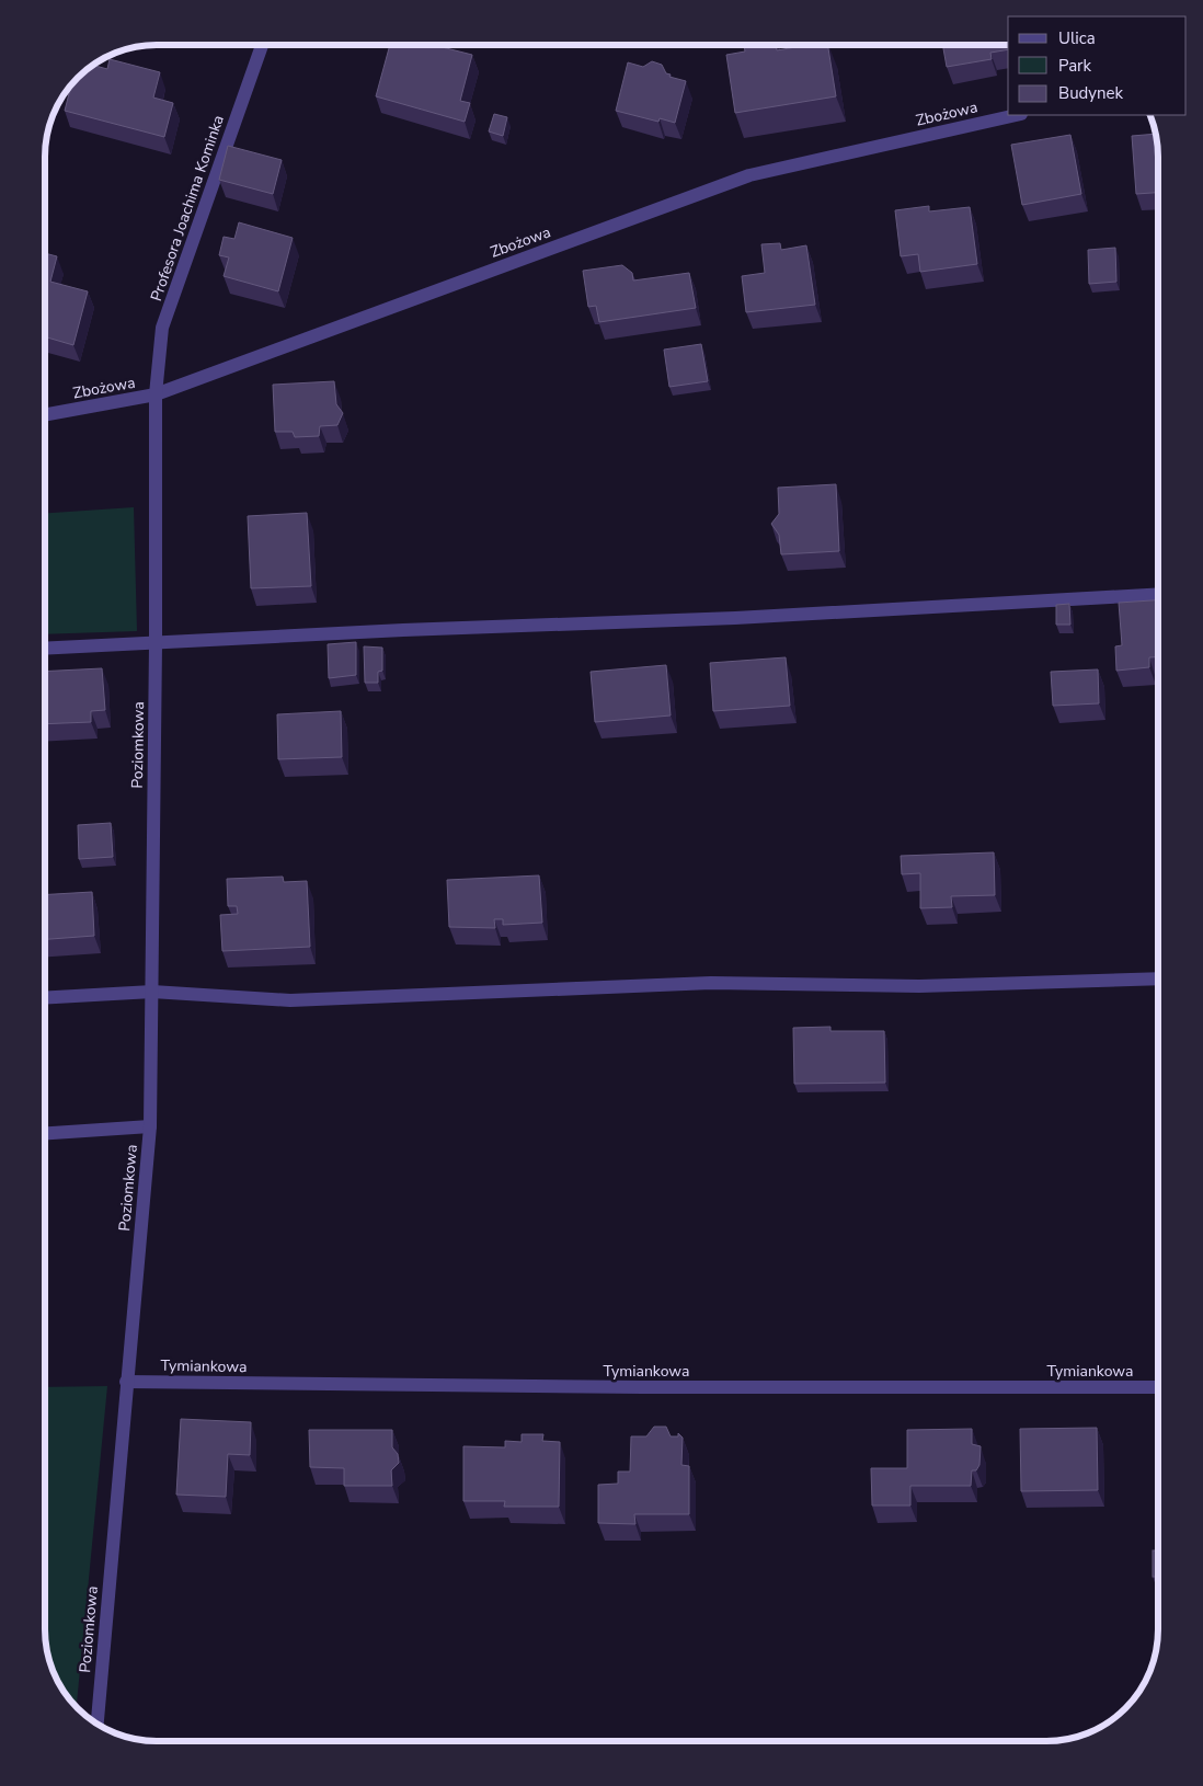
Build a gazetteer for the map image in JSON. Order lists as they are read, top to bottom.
{
  "streets": {
    "street": [
      "Zbożowa",
      "Profesora Joachima Kominka",
      "Poziomkowa",
      "Tymiankowa"
    ]
  },
  "crossings": [
    ["Zbożowa", "Profesora Joachima Kominka"],
    ["Zbożowa", "Poziomkowa"],
    ["Profesora Joachima Kominka", "Poziomkowa"],
    ["Poziomkowa", "Tymiankowa"]
  ],
  "legend": ["Ulica", "Park", "Budynek"]
}
